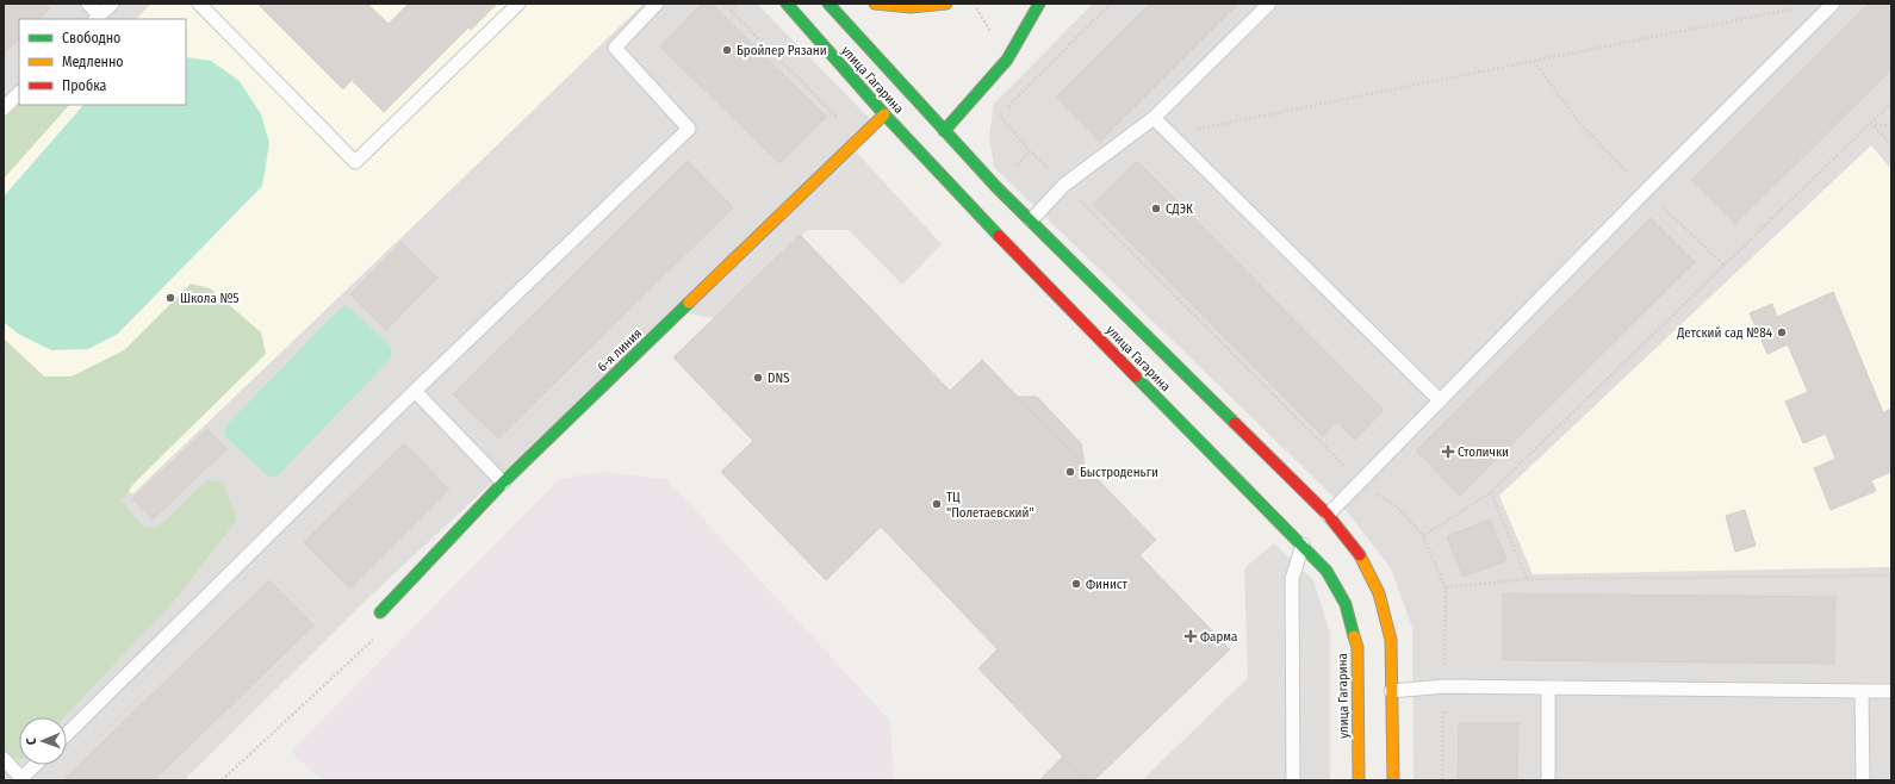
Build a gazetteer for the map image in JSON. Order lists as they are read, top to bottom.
{
  "streets": {
    "main road": ["улица Гагарина", "6-я линия"]
  },
  "crossings": [
    ["улица Гагарина", "6-я линия"]
  ],
  "places": {
    "other": [
      "Бройлер Рязани",
      "СДЭК",
      "Школа №5",
      "Детский сад №84",
      "DNS",
      "Быстроденьги",
      "ТЦ \"Полетаевский\"",
      "Финист"
    ],
    "health": ["Столички", "Фарма"]
  },
  "legend": ["Свободно", "Медленно", "Пробка"],
  "north": "left"
}
